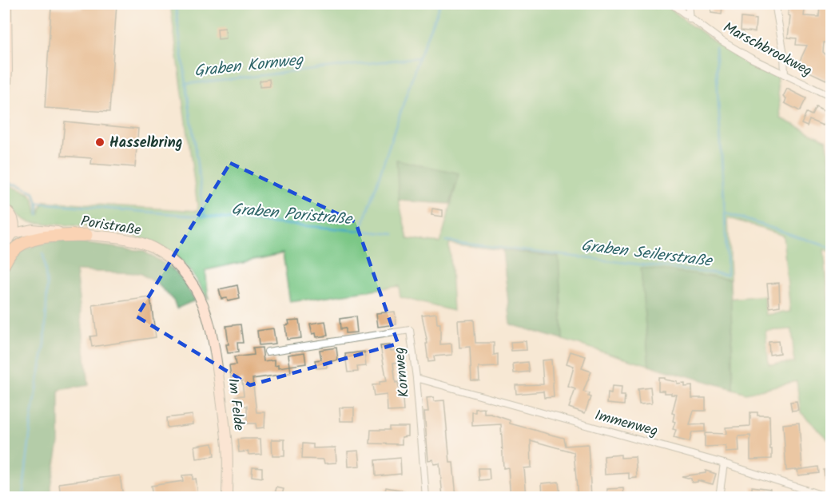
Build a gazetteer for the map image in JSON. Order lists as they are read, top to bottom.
{
  "streets": {
    "main road": ["Poristraße", "Im Felde"],
    "street": ["Marschbrookweg", "Kornweg", "Immenweg"]
  },
  "crossings": [
    ["Poristraße", "Im Felde"],
    ["Kornweg", "Immenweg"]
  ],
  "water": ["Graben Kornweg", "Graben Poristraße", "Graben Seilerstraße"],
  "places": ["Hasselbring"]
}
